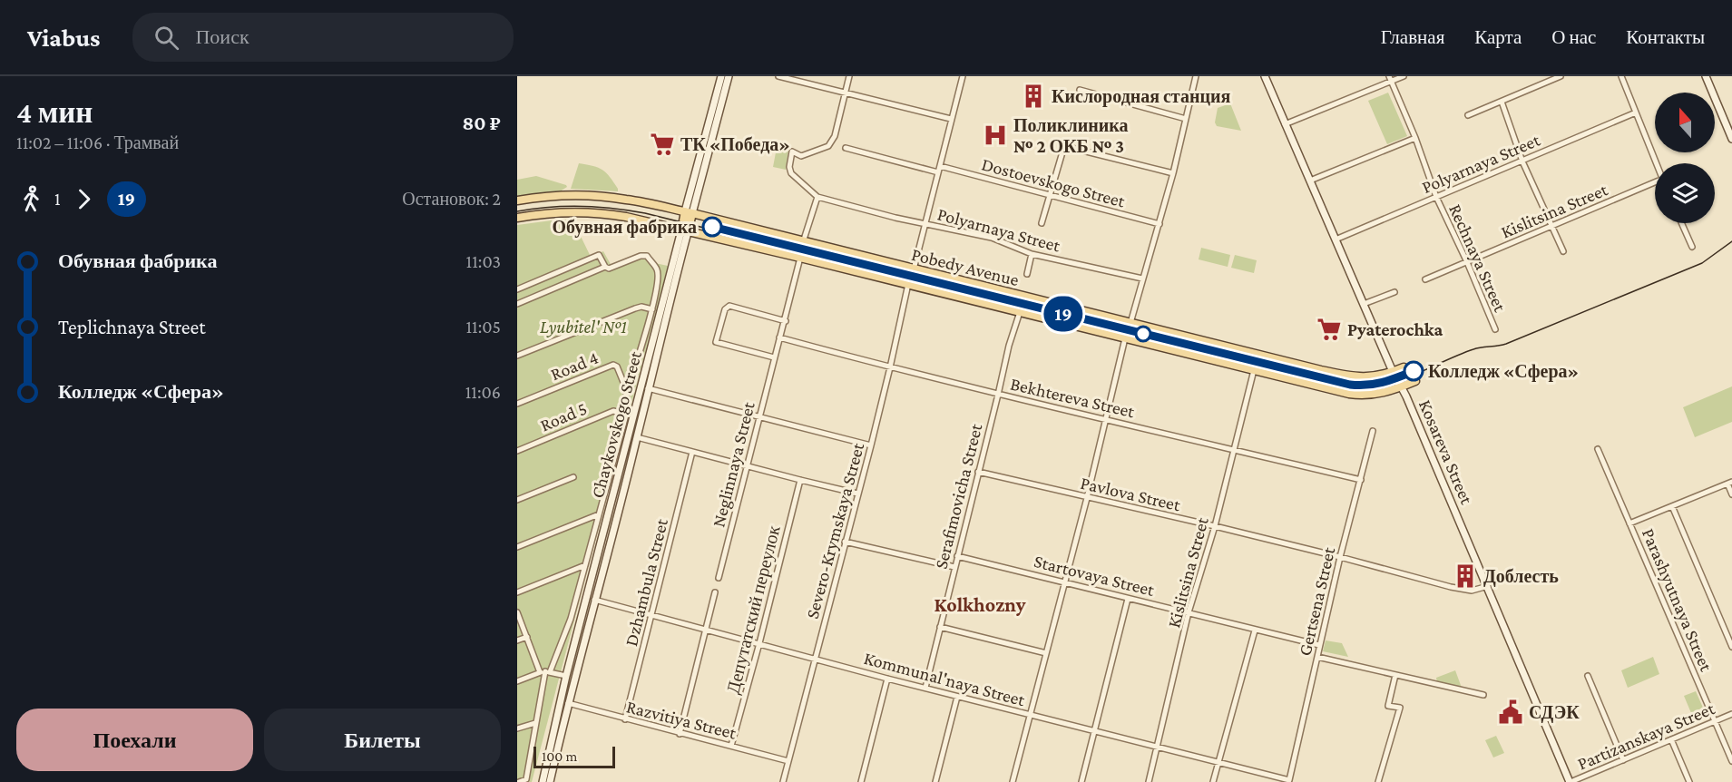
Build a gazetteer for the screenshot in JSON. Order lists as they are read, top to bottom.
{
  "streets": {
    "main road": ["Pobedy Avenue", "Chaykovskogo Street", "Kosareva Street"],
    "street": [
      "Polyarnaya Street",
      "Dostoevskogo Street",
      "Kislitsina Street",
      "Rechnaya Street",
      "Road 4",
      "Bekhtereva Street",
      "Road 5",
      "Neglinnaya Street",
      "Pavlova Street",
      "Serafimovicha Street",
      "Severo-Krymskaya Street",
      "Startovaya Street",
      "Dzhambula Street",
      "Parashyutnaya Street",
      "Gertsena Street",
      "Депутатский переулок",
      "Kommunal'naya Street",
      "Razvitiya Street",
      "Partizanskaya Street"
    ]
  },
  "crossings": [
    ["Polyarnaya Street", "Rechnaya Street"],
    ["Polyarnaya Street", "Kosareva Street"],
    ["Kislitsina Street", "Rechnaya Street"],
    ["Kislitsina Street", "Pobedy Avenue"],
    ["Kislitsina Street", "Bekhtereva Street"],
    ["Kislitsina Street", "Pavlova Street"],
    ["Kislitsina Street", "Startovaya Street"],
    ["Kislitsina Street", "Kommunal'naya Street"],
    ["Pobedy Avenue", "Chaykovskogo Street"],
    ["Pobedy Avenue", "Kosareva Street"],
    ["Pobedy Avenue", "Neglinnaya Street"],
    ["Pobedy Avenue", "Serafimovicha Street"],
    ["Pobedy Avenue", "Severo-Krymskaya Street"],
    ["Bekhtereva Street", "Neglinnaya Street"],
    ["Bekhtereva Street", "Serafimovicha Street"],
    ["Bekhtereva Street", "Severo-Krymskaya Street"],
    ["Bekhtereva Street", "Gertsena Street"],
    ["Chaykovskogo Street", "Kommunal'naya Street"],
    ["Chaykovskogo Street", "Razvitiya Street"],
    ["Kosareva Street", "Pavlova Street"],
    ["Kosareva Street", "Partizanskaya Street"],
    ["Pavlova Street", "Serafimovicha Street"],
    ["Pavlova Street", "Gertsena Street"],
    ["Serafimovicha Street", "Startovaya Street"],
    ["Serafimovicha Street", "Kommunal'naya Street"],
    ["Severo-Krymskaya Street", "Kommunal'naya Street"],
    ["Severo-Krymskaya Street", "Razvitiya Street"],
    ["Startovaya Street", "Gertsena Street"],
    ["Dzhambula Street", "Kommunal'naya Street"],
    ["Dzhambula Street", "Razvitiya Street"],
    ["Parashyutnaya Street", "Partizanskaya Street"],
    ["Gertsena Street", "Kommunal'naya Street"],
    ["Депутатский переулок", "Kommunal'naya Street"],
    ["Депутатский переулок", "Razvitiya Street"]
  ],
  "districts": ["Kolkhozny"],
  "parks": ["Lyubitel' №1"],
  "places": {
    "building": ["Кислородная станция", "Доблесть"],
    "hospital": ["Поликлиника № 2 ОКБ № 3"],
    "supermarket": ["ТК «Победа»", "Pyaterochka"],
    "other": ["Обувная фабрика", "Колледж «Сфера»"],
    "public building": ["СДЭК"]
  },
  "lines": ["tram line 19"],
  "scale_bar": "100 m",
  "north": "top",
  "page": {
    "header": "Viabus",
    "search": "Поиск",
    "nav": [
      "Главная",
      "Карта",
      "О нас",
      "Контакты"
    ],
    "heading": ["4 мин", "11:02 – 11:06 · Трамвай", "80 ₽"],
    "on_map": "19",
    "legs": ["1", "19", "Остановок: 2"],
    "list": [
      {
        "name": "Обувная фабрика",
        "value": "11:03"
      },
      {
        "name": "Teplichnaya Street",
        "value": "11:05"
      },
      {
        "name": "Колледж «Сфера»",
        "value": "11:06"
      }
    ],
    "buttons": ["Поехали", "Билеты"],
    "scale": "100 m"
  }
}
